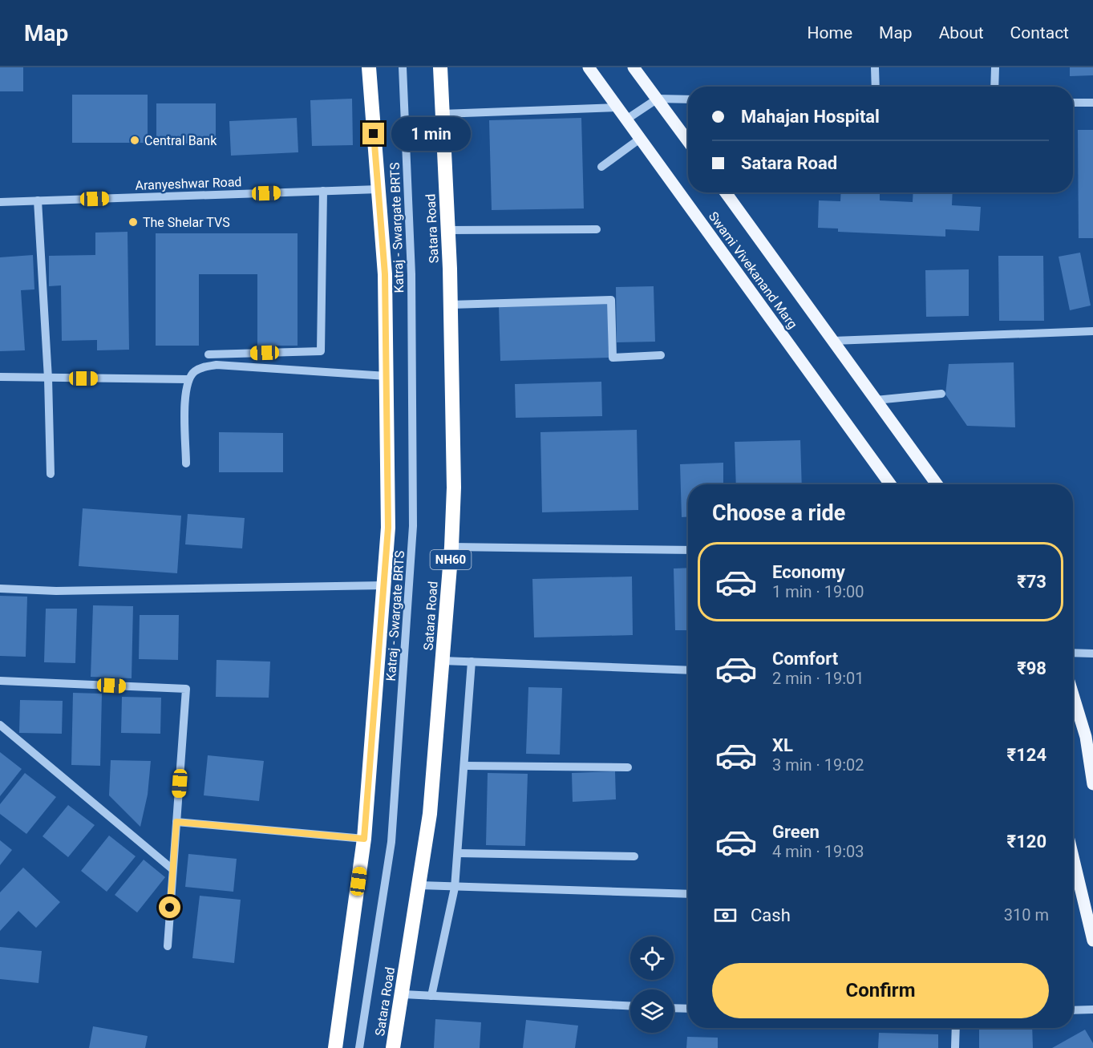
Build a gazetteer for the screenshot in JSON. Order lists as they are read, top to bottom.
{
  "streets": {
    "highway": ["Satara Road", "NH60"],
    "main road": ["Swami Vivekanand Marg"],
    "street": ["Aranyeshwar Road", "Katraj - Swargate BRTS"]
  },
  "places": ["Central Bank", "The Shelar TVS"],
  "page": {
    "header": "Map",
    "nav": [
      "Home",
      "Map",
      "About",
      "Contact"
    ],
    "banner": ["Mahajan Hospital", "Satara Road"],
    "bubble": "1 min",
    "heading": "Choose a ride",
    "list": [
      {
        "name": "Economy",
        "note": "1 min · 19:00",
        "value": "₹73"
      },
      {
        "name": "Comfort",
        "note": "2 min · 19:01",
        "value": "₹98"
      },
      {
        "name": "XL",
        "note": "3 min · 19:02",
        "value": "₹124"
      },
      {
        "name": "Green",
        "note": "4 min · 19:03",
        "value": "₹120"
      }
    ],
    "pay": ["Cash", "310 m"],
    "buttons": "Confirm"
  }
}
